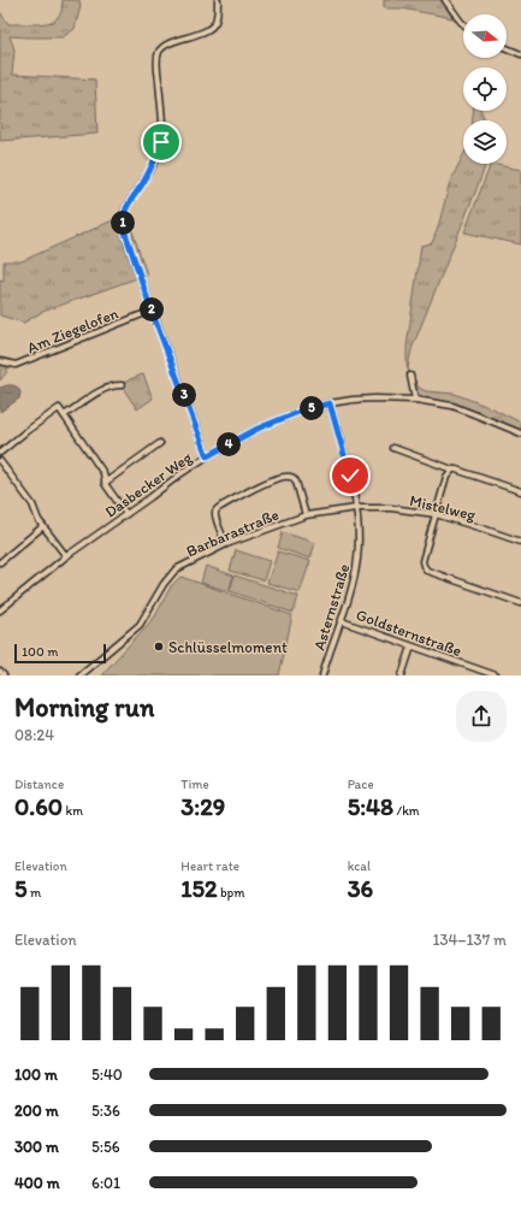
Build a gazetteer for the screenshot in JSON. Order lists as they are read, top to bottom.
{
  "streets": {
    "street": [
      "Am Ziegelofen",
      "Dasbecker Weg",
      "Mistelweg",
      "Barbarastraße",
      "Asternstraße",
      "Goldsternstraße"
    ]
  },
  "crossings": [
    ["Dasbecker Weg", "Asternstraße"],
    ["Mistelweg", "Barbarastraße"],
    ["Mistelweg", "Asternstraße"],
    ["Barbarastraße", "Asternstraße"],
    ["Asternstraße", "Goldsternstraße"]
  ],
  "places": ["Schlüsselmoment"],
  "scale_bar": "100 m",
  "north": "right",
  "page": {
    "pins": [
      "1",
      "2",
      "3",
      "5",
      "4"
    ],
    "scale": "100 m",
    "heading": ["Morning run", "08:24"],
    "stats": [
      ["Distance", "0.60 km"],
      ["Time", "3:29"],
      ["Pace", "5:48 /km"],
      ["Elevation", "5 m"],
      ["Heart rate", "152 bpm"],
      ["kcal", "36"]
    ],
    "chart": ["Elevation", "134–137 m"],
    "list": [
      {
        "name": "100 m",
        "note": "5:40"
      },
      {
        "name": "200 m",
        "note": "5:36"
      },
      {
        "name": "300 m",
        "note": "5:56"
      },
      {
        "name": "400 m",
        "note": "6:01"
      }
    ]
  }
}
